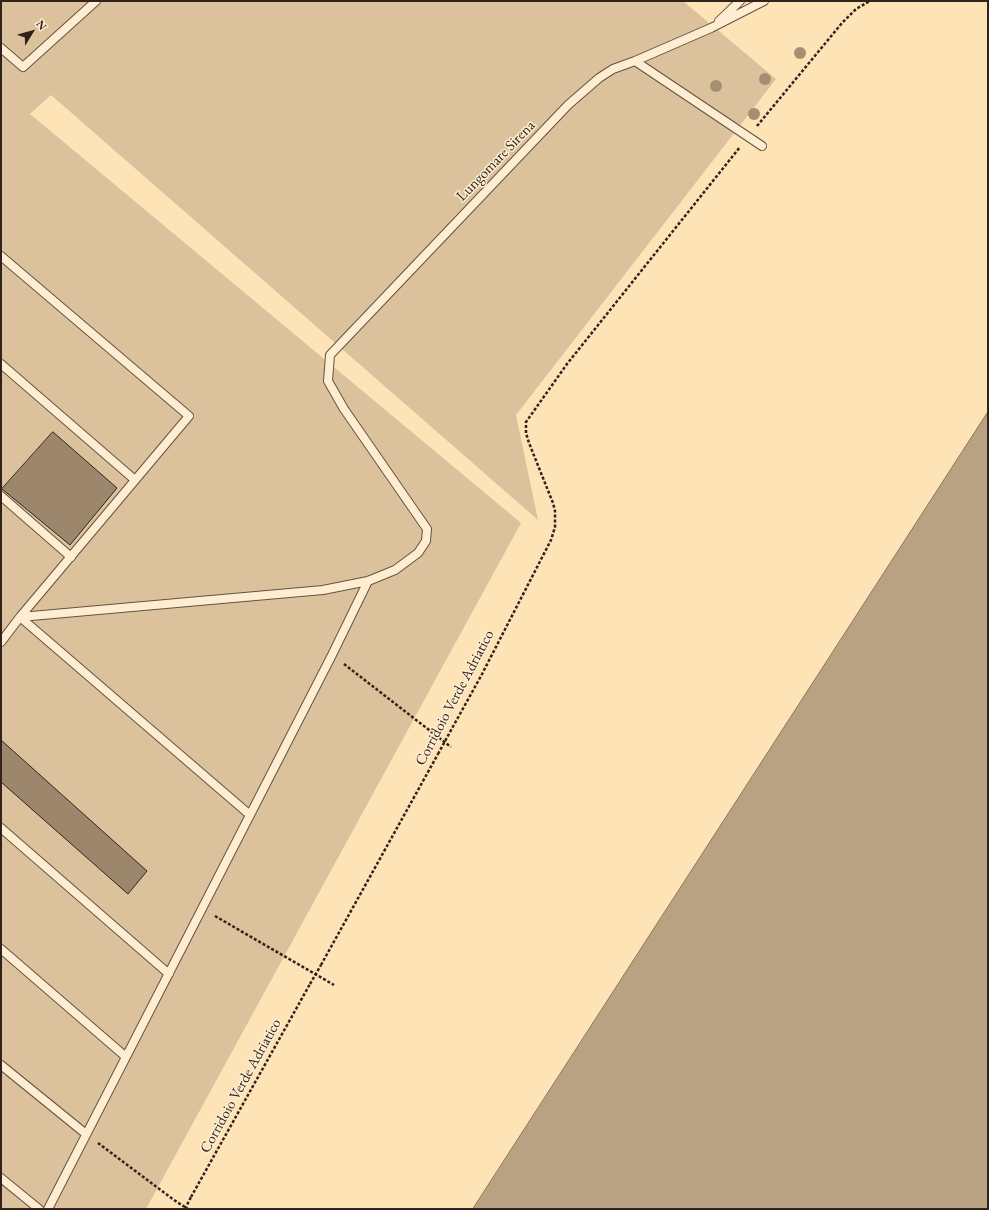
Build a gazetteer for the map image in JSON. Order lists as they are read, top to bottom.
{
  "streets": {
    "lane": ["Lungomare Sirena"],
    "path": ["Corridoio Verde Adriatico"]
  },
  "north": "top right"
}
